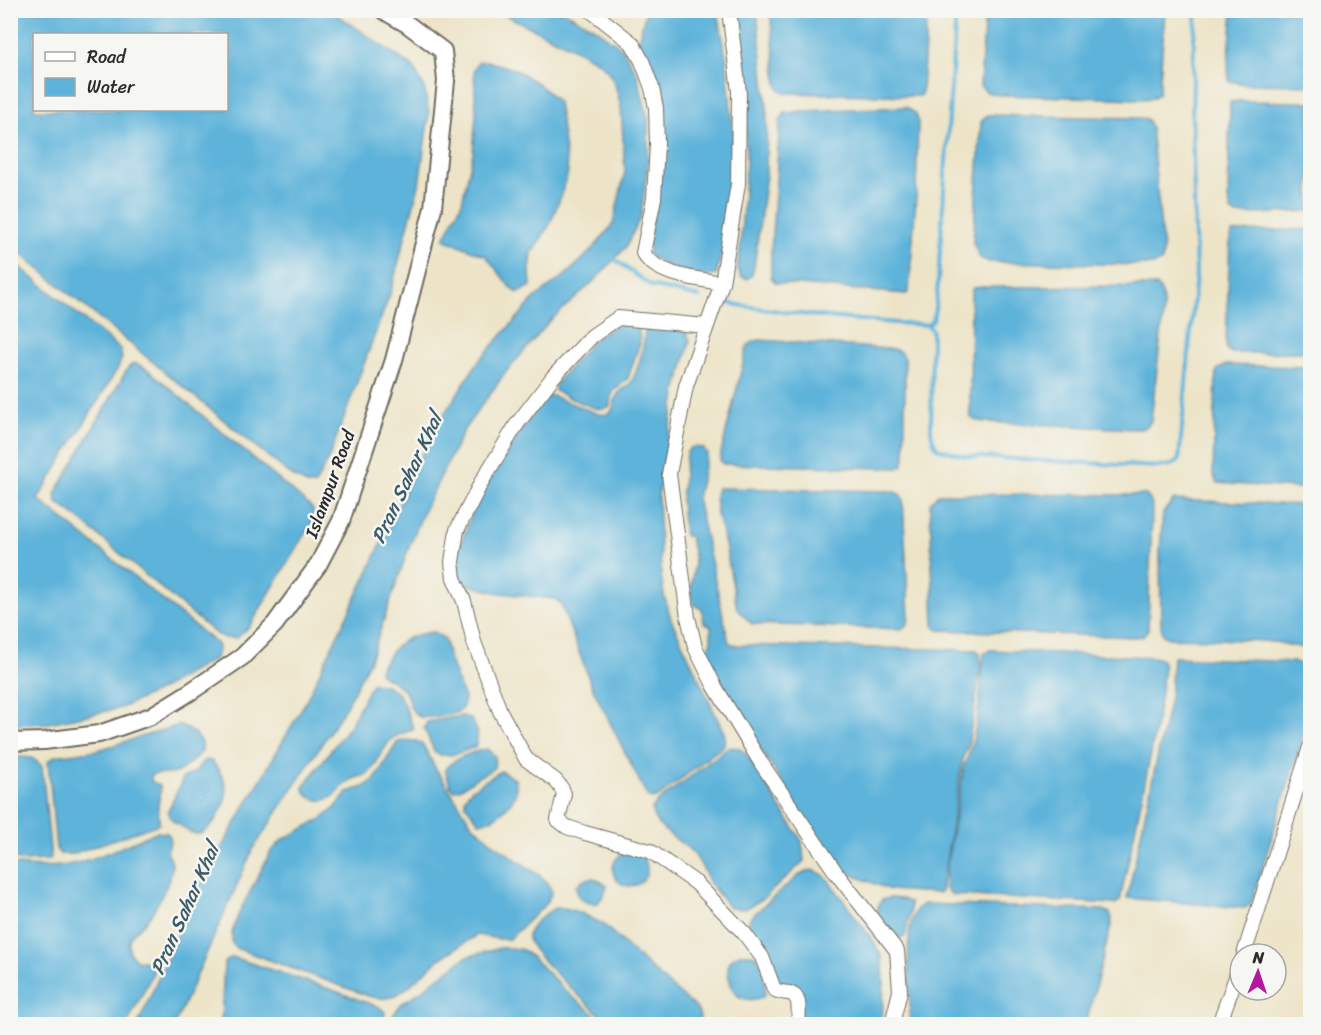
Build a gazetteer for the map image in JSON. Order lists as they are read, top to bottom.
{
  "streets": {
    "street": ["Islampur Road"]
  },
  "water": ["Pran Sahar Khal"],
  "legend": ["Road", "Water"],
  "north": "top"
}
